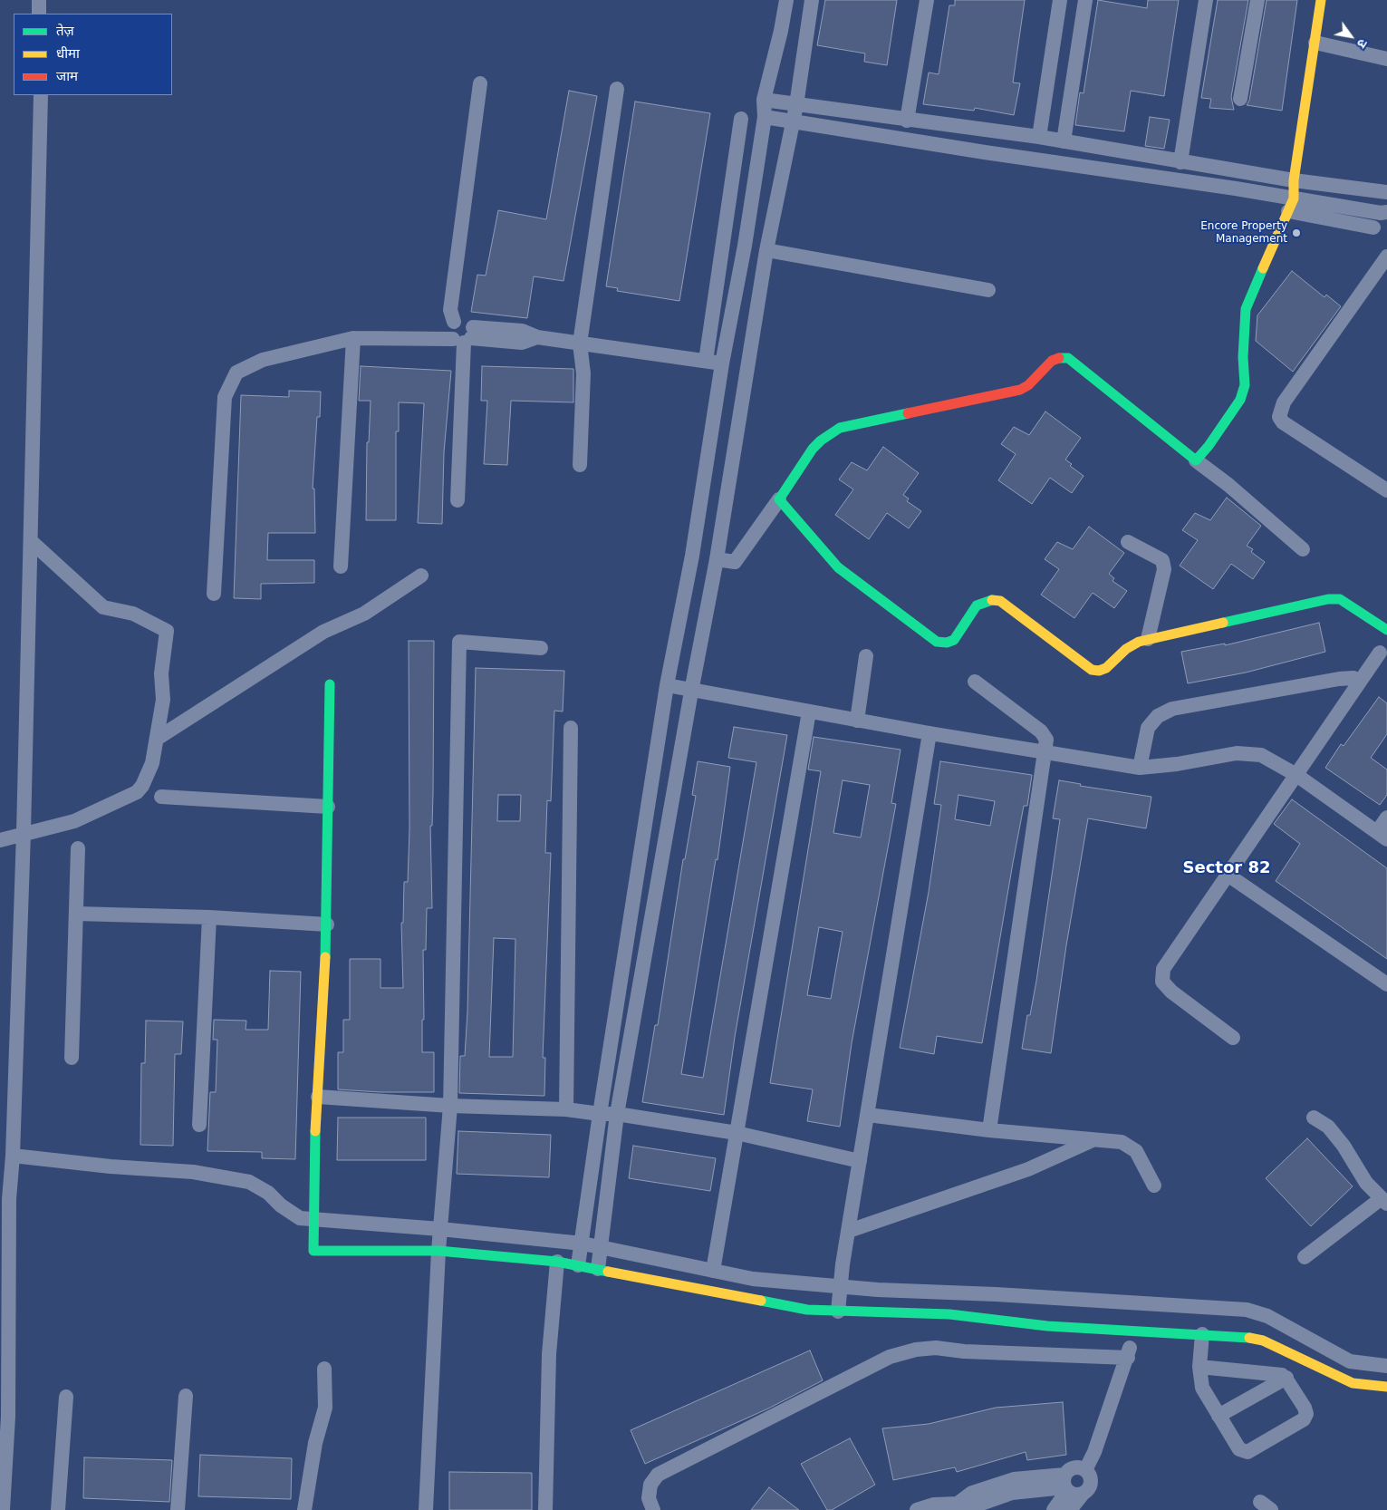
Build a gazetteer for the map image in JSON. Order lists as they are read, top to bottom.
{
  "districts": ["Sector 82"],
  "places": ["Encore Property Management"],
  "legend": ["तेज़", "धीमा", "जाम"],
  "north": "bottom right"
}
